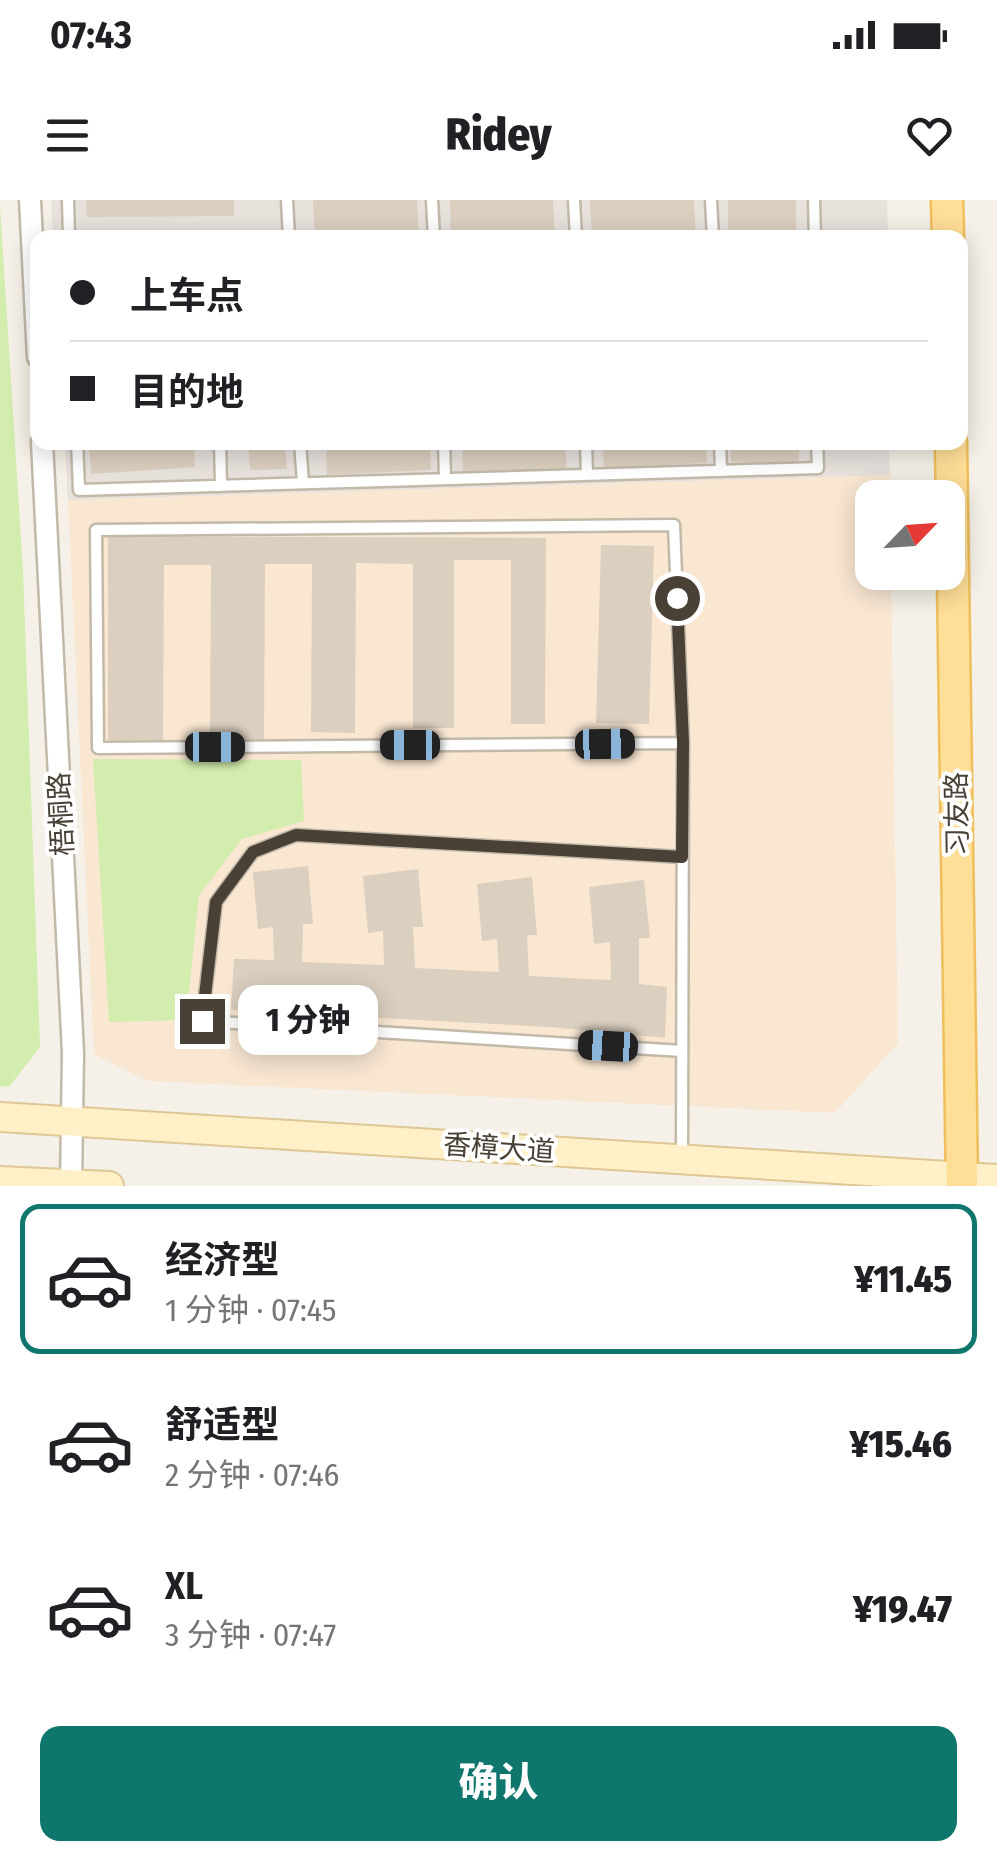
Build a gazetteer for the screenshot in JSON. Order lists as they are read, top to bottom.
{
  "streets": {
    "main road": ["习友路", "香樟大道"],
    "street": ["梧桐路"]
  },
  "crossings": [
    ["梧桐路", "香樟大道"],
    ["习友路", "香樟大道"]
  ],
  "north": "top right",
  "page": {
    "status": "07:43",
    "header": "Ridey",
    "banner": ["上车点", "目的地"],
    "bubble": "1 分钟",
    "list": [
      {
        "name": "经济型",
        "note": "1 分钟 · 07:45",
        "value": "¥11.45"
      },
      {
        "name": "舒适型",
        "note": "2 分钟 · 07:46",
        "value": "¥15.46"
      },
      {
        "name": "XL",
        "note": "3 分钟 · 07:47",
        "value": "¥19.47"
      }
    ],
    "buttons": "确认"
  }
}
